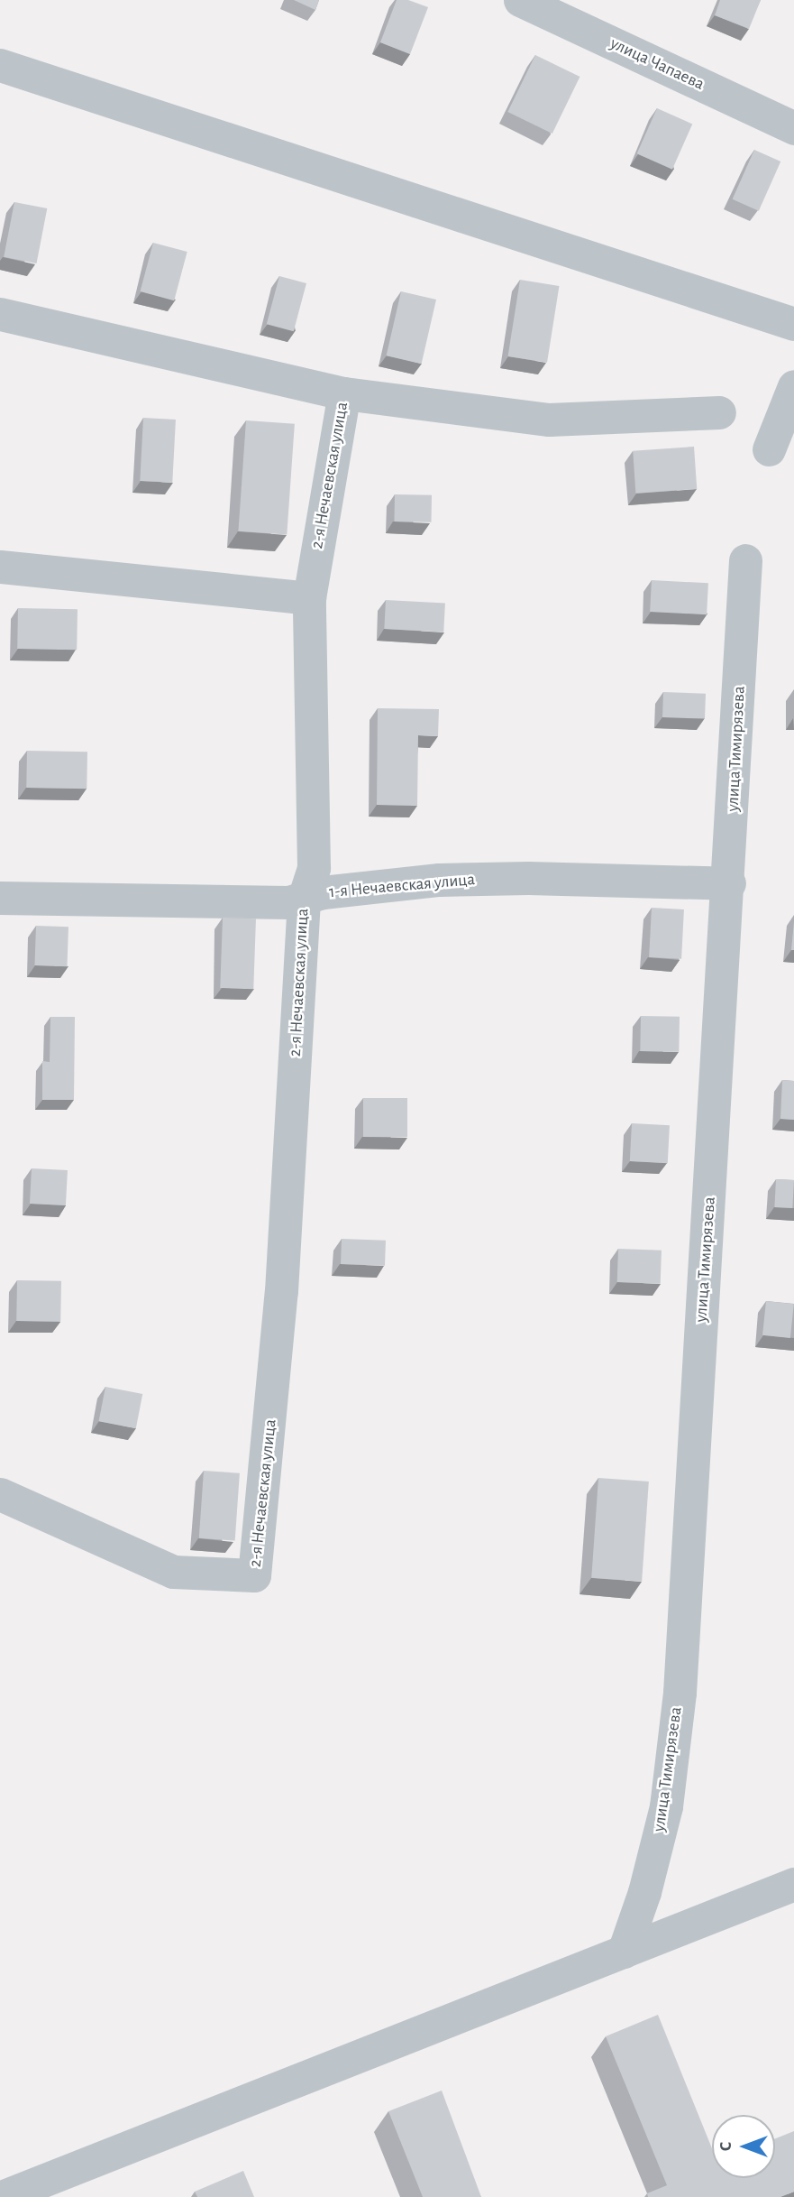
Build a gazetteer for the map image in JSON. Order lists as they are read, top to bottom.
{
  "streets": {
    "street": [
      "улица Чапаева",
      "2-я Нечаевская улица",
      "улица Тимирязева",
      "1-я Нечаевская улица"
    ]
  },
  "crossings": [
    ["2-я Нечаевская улица", "1-я Нечаевская улица"],
    ["улица Тимирязева", "1-я Нечаевская улица"]
  ],
  "north": "left"
}
